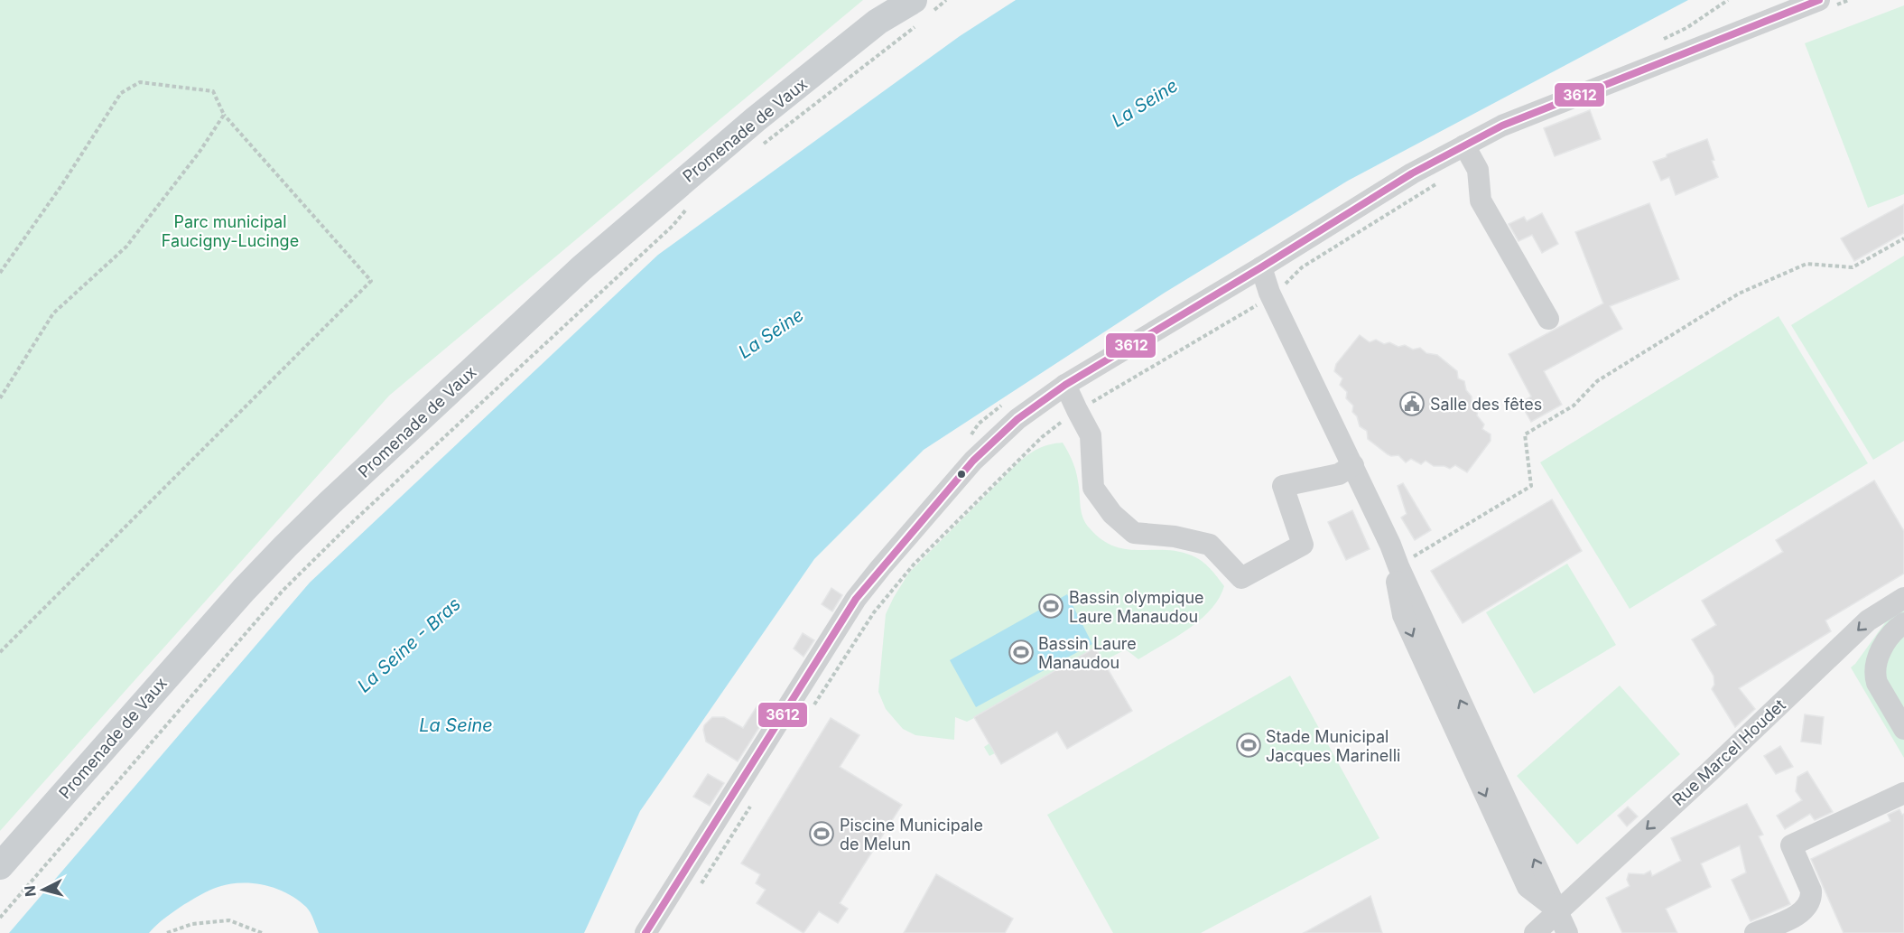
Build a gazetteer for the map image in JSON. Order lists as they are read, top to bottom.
{
  "streets": {
    "main road": ["Promenade de Vaux"],
    "street": ["Rue Marcel Houdet"]
  },
  "one_way": ["Rue Marcel Houdet"],
  "water": ["La Seine", "La Seine - Bras"],
  "parks": ["Parc municipal Faucigny-Lucinge"],
  "places": {
    "public building": ["Salle des fêtes"],
    "sports": [
      "Bassin olympique Laure Manaudou",
      "Bassin Laure Manaudou",
      "Stade Municipal Jacques Marinelli",
      "Piscine Municipale de Melun"
    ]
  },
  "lines": ["transit line 3612"],
  "north": "left"
}
